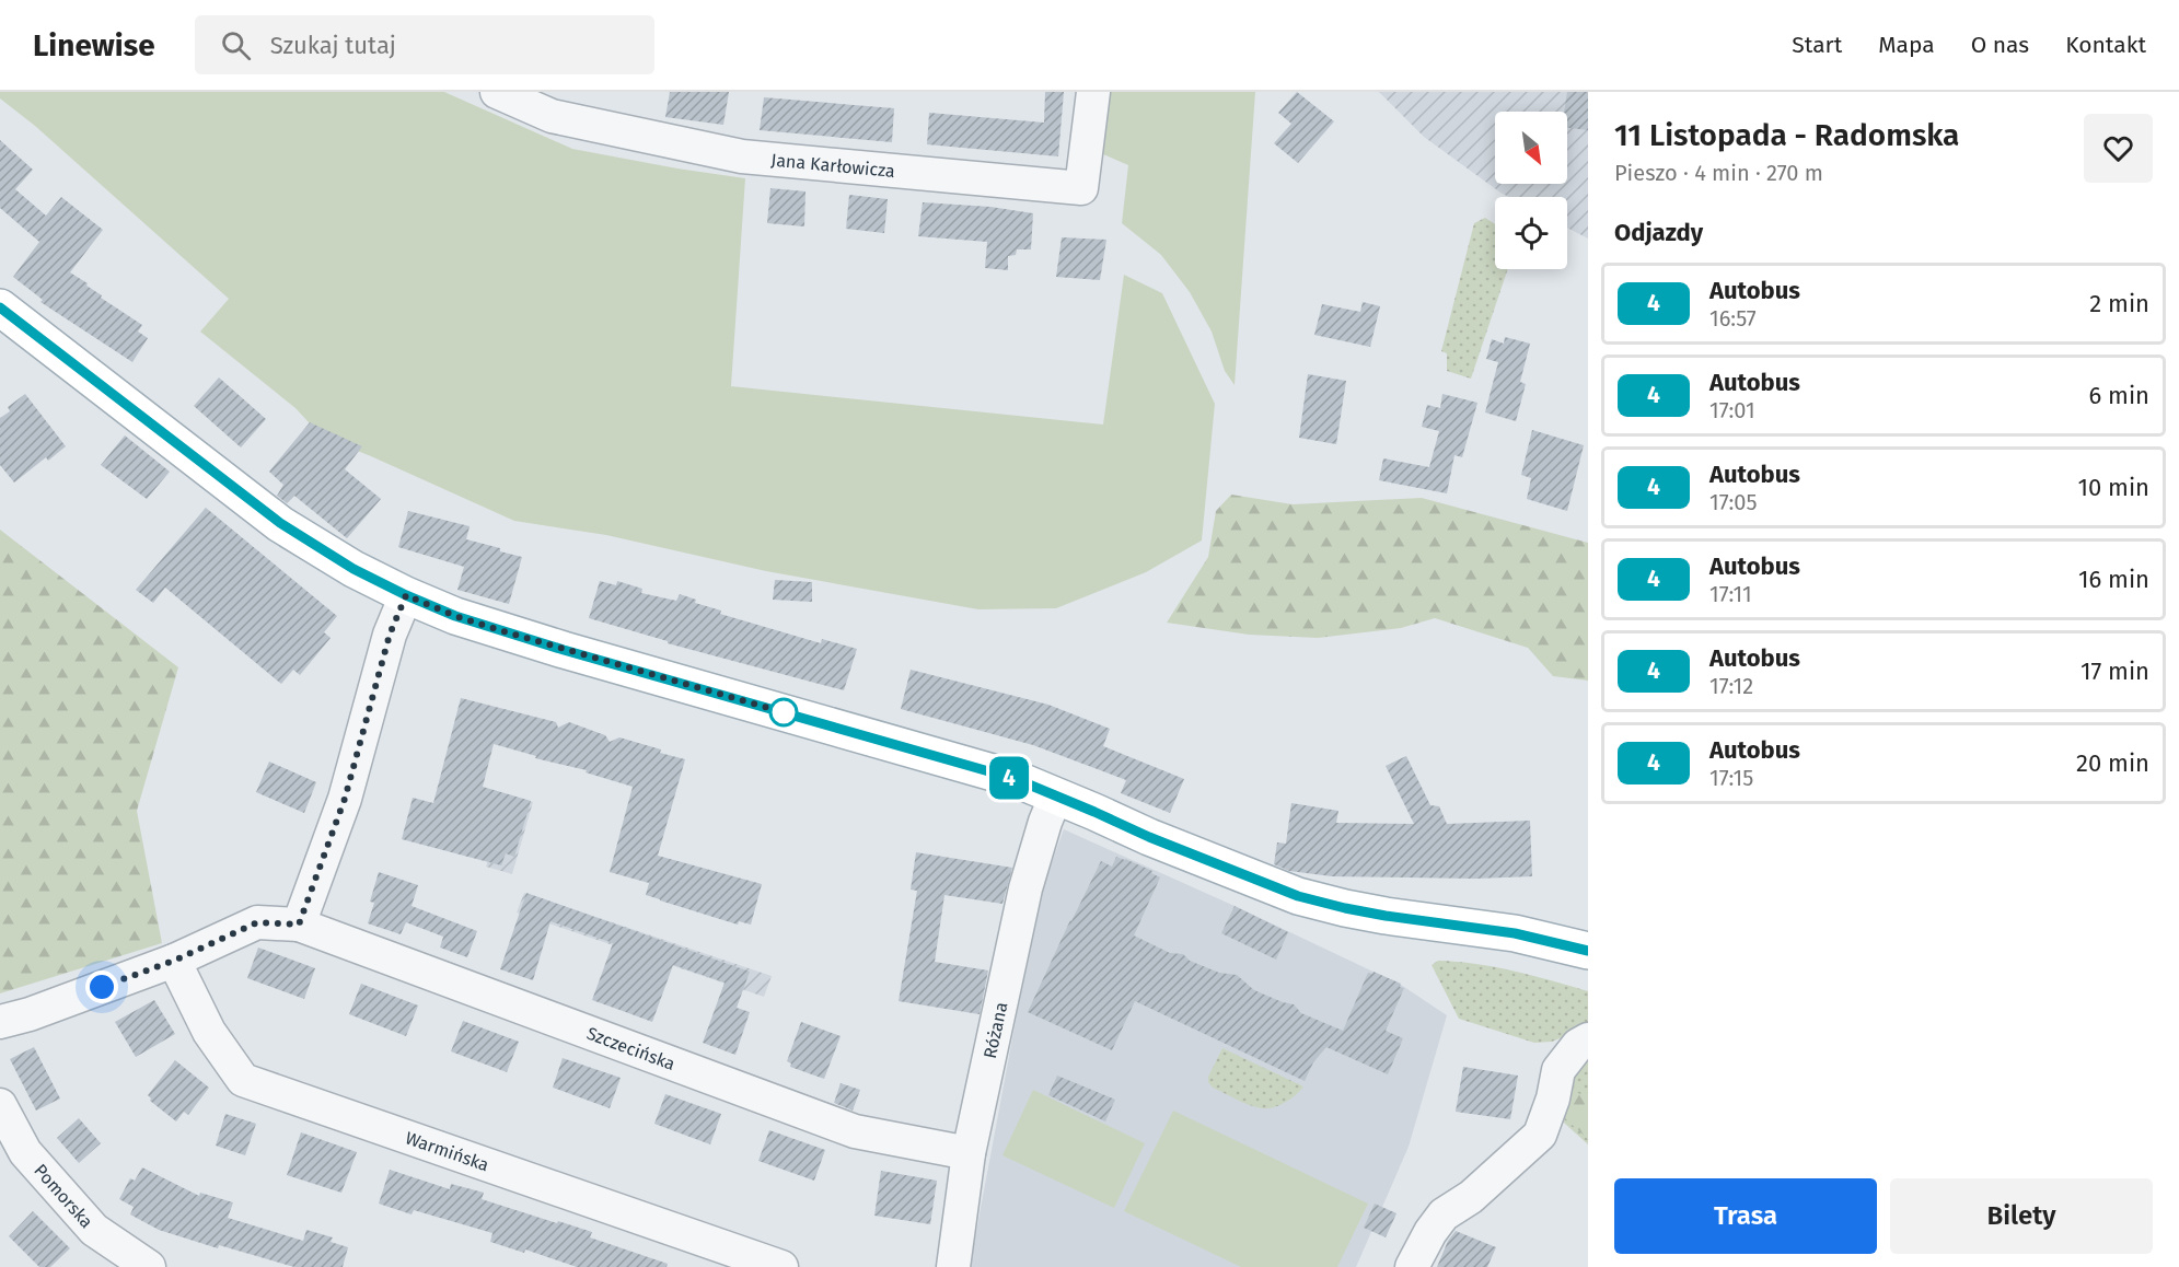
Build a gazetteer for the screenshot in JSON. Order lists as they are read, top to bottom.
{
  "streets": {
    "street": [
      "Jana Karłowicza",
      "Różana",
      "Szczecińska",
      "Warmińska",
      "Pomorska"
    ]
  },
  "crossings": [
    ["Różana", "Szczecińska"],
    ["Szczecińska", "Warmińska"]
  ],
  "lines": ["bus line 4"],
  "north": "bottom right",
  "page": {
    "header": "Linewise",
    "search": "Szukaj tutaj",
    "nav": [
      "Start",
      "Mapa",
      "O nas",
      "Kontakt"
    ],
    "on_map": "4",
    "heading": [
      ["11 Listopada - Radomska", "Pieszo · 4 min · 270 m"],
      "Odjazdy"
    ],
    "list": [
      {
        "mark": "4",
        "name": "Autobus",
        "note": "16:57",
        "value": "2 min"
      },
      {
        "mark": "4",
        "name": "Autobus",
        "note": "17:01",
        "value": "6 min"
      },
      {
        "mark": "4",
        "name": "Autobus",
        "note": "17:05",
        "value": "10 min"
      },
      {
        "mark": "4",
        "name": "Autobus",
        "note": "17:11",
        "value": "16 min"
      },
      {
        "mark": "4",
        "name": "Autobus",
        "note": "17:12",
        "value": "17 min"
      },
      {
        "mark": "4",
        "name": "Autobus",
        "note": "17:15",
        "value": "20 min"
      }
    ],
    "buttons": ["Trasa", "Bilety"]
  }
}
